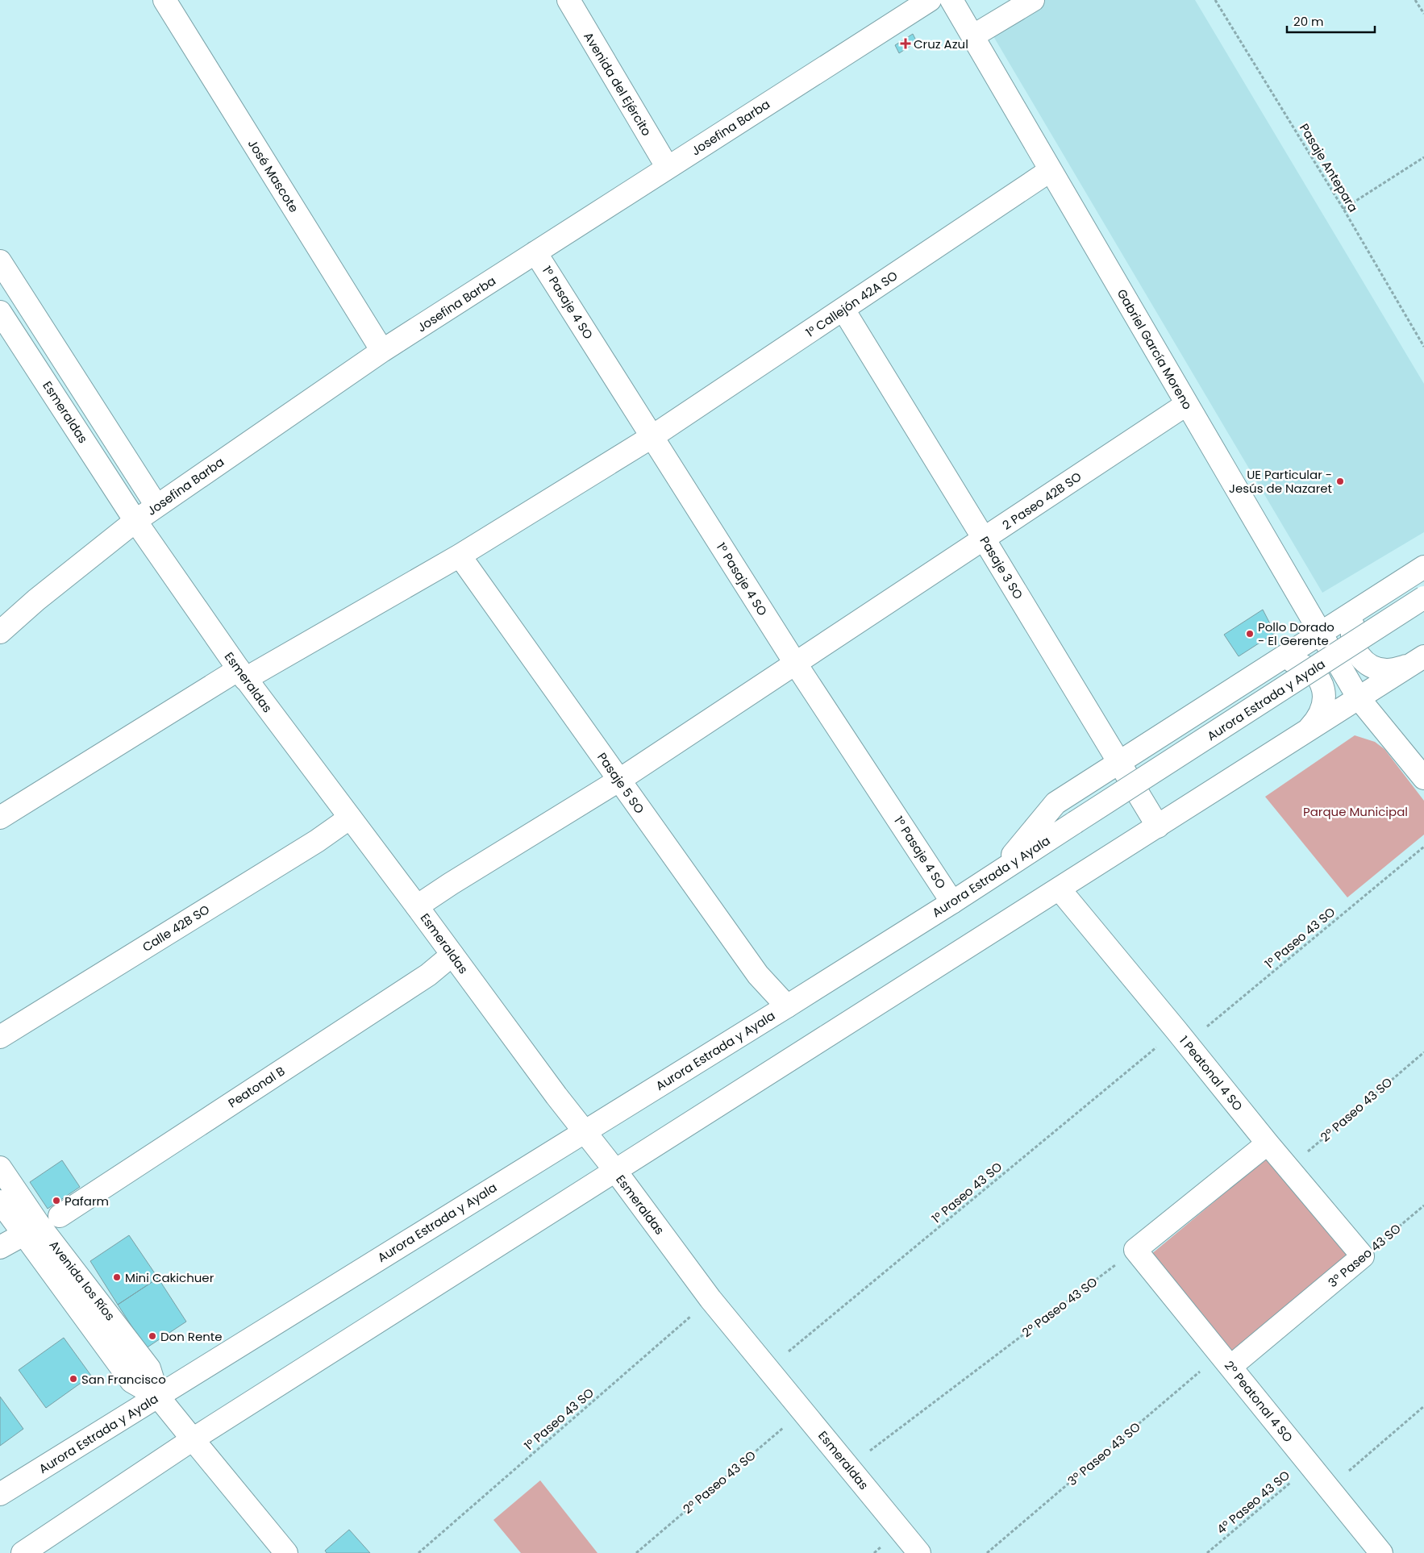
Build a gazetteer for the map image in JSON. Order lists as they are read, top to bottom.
{
  "streets": {
    "street": [
      "Avenida del Ejército",
      "Josefina Barba",
      "José Mascote",
      "1º Pasaje 4 SO",
      "1° Callejón 42A SO",
      "Gabriel García Moreno",
      "Esmeraldas",
      "2 Paseo 42B SO",
      "Pasaje 3 SO",
      "Aurora Estrada y Ayala",
      "Pasaje 5 SO",
      "Calle 42B SO",
      "1 Peatonal 4 SO",
      "Peatonal B",
      "3º Paseo 43 SO",
      "Avenida los Ríos",
      "2º Peatonal 4 SO"
    ],
    "path": [
      "Pasaje Antepara",
      "1º Paseo 43 SO",
      "2º Paseo 43 SO",
      "4º Paseo 43 SO"
    ]
  },
  "crossings": [
    ["Avenida del Ejército", "Josefina Barba"],
    ["Josefina Barba", "José Mascote"],
    ["Josefina Barba", "1º Pasaje 4 SO"],
    ["Josefina Barba", "Esmeraldas"],
    ["1º Pasaje 4 SO", "1° Callejón 42A SO"],
    ["1º Pasaje 4 SO", "2 Paseo 42B SO"],
    ["1º Pasaje 4 SO", "Aurora Estrada y Ayala"],
    ["1° Callejón 42A SO", "Gabriel García Moreno"],
    ["1° Callejón 42A SO", "Esmeraldas"],
    ["1° Callejón 42A SO", "Pasaje 3 SO"],
    ["1° Callejón 42A SO", "Pasaje 5 SO"],
    ["Gabriel García Moreno", "2 Paseo 42B SO"],
    ["Esmeraldas", "2 Paseo 42B SO"],
    ["Esmeraldas", "Aurora Estrada y Ayala"],
    ["Esmeraldas", "Calle 42B SO"],
    ["Esmeraldas", "1º Paseo 43 SO"],
    ["Esmeraldas", "Peatonal B"],
    ["Esmeraldas", "2º Paseo 43 SO"],
    ["2 Paseo 42B SO", "Pasaje 3 SO"],
    ["2 Paseo 42B SO", "Pasaje 5 SO"],
    ["Aurora Estrada y Ayala", "Pasaje 5 SO"],
    ["Aurora Estrada y Ayala", "Avenida los Ríos"],
    ["1º Paseo 43 SO", "1 Peatonal 4 SO"],
    ["1 Peatonal 4 SO", "2º Paseo 43 SO"],
    ["1 Peatonal 4 SO", "3º Paseo 43 SO"],
    ["2º Paseo 43 SO", "2º Peatonal 4 SO"],
    ["3º Paseo 43 SO", "2º Peatonal 4 SO"],
    ["2º Peatonal 4 SO", "4º Paseo 43 SO"]
  ],
  "parks": ["Parque Municipal"],
  "places": {
    "health": ["Cruz Azul"],
    "other": [
      "UE Particular - Jesús de Nazaret",
      "Pollo Dorado - El Gerente",
      "Pafarm",
      "Mini Cakichuer",
      "Don Rente",
      "San Francisco"
    ]
  },
  "scale_bar": "20 m"
}
